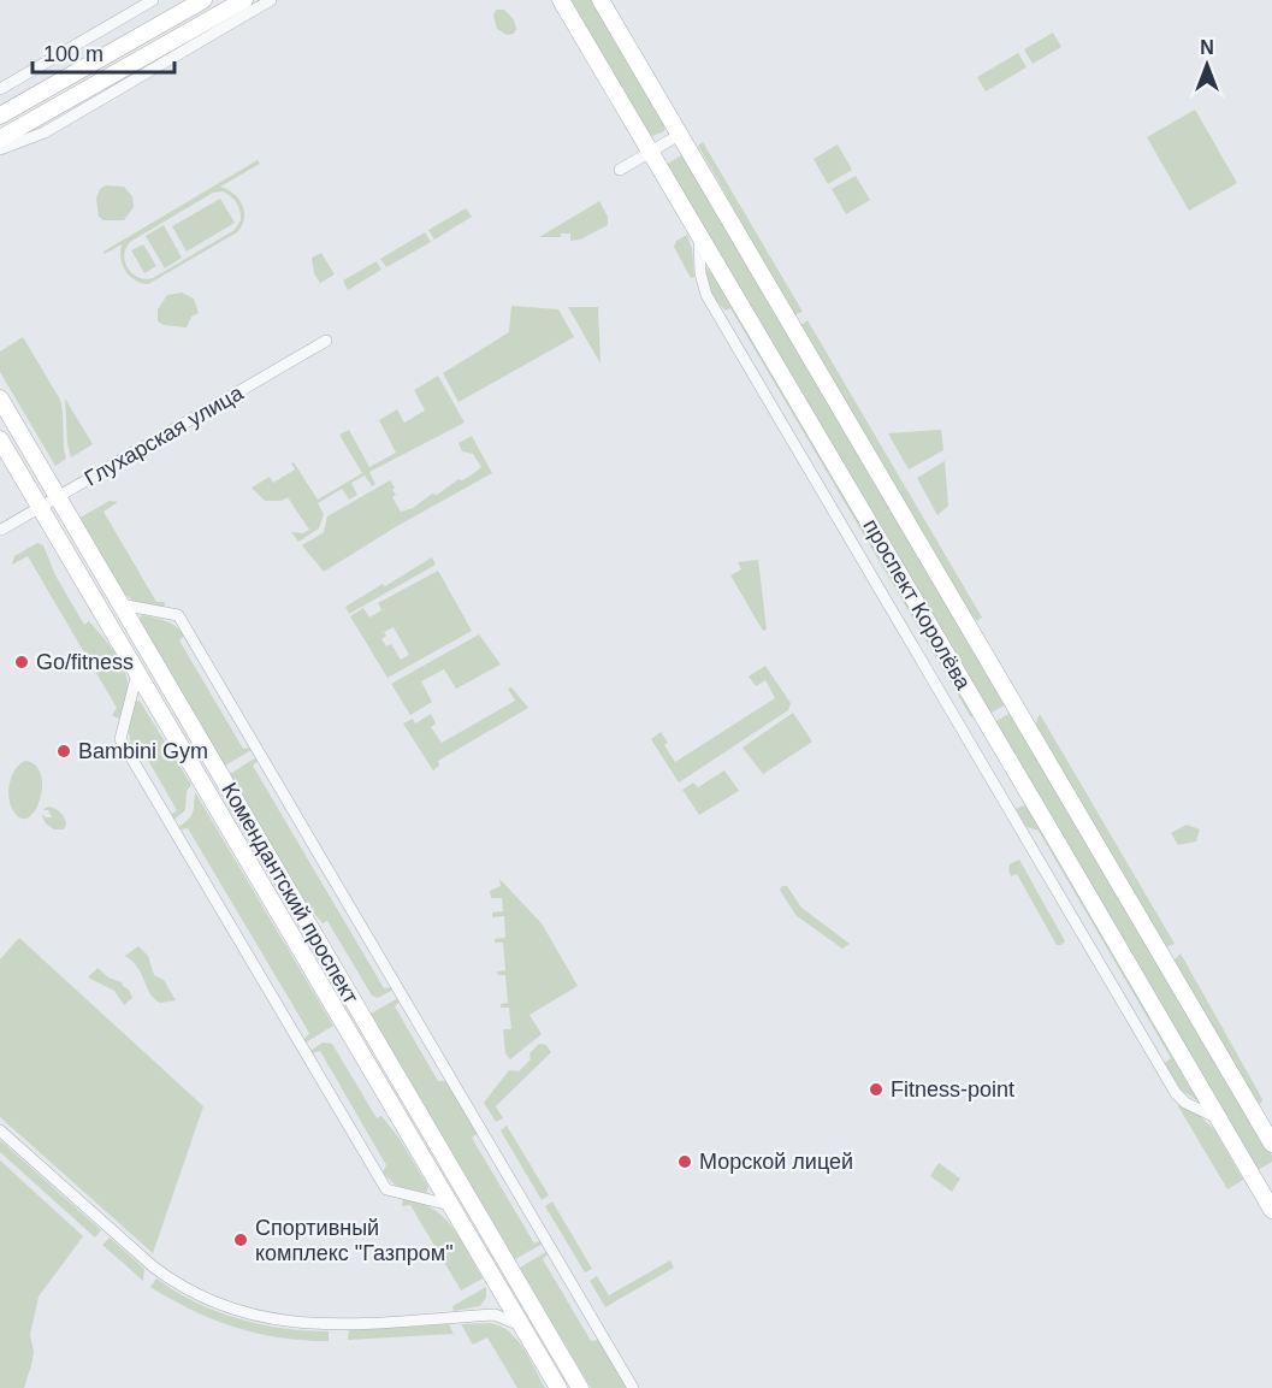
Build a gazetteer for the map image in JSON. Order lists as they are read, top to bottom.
{
  "streets": {
    "main road": ["проспект Королёва", "Комендантский проспект"],
    "street": ["Глухарская улица"]
  },
  "crossings": [
    ["Глухарская улица", "Комендантский проспект"]
  ],
  "places": [
    "Go/fitness",
    "Bambini Gym",
    "Fitness-point",
    "Морской лицей",
    "Спортивный комплекс \"Газпром\""
  ],
  "scale_bar": "100 m",
  "north": "top"
}
